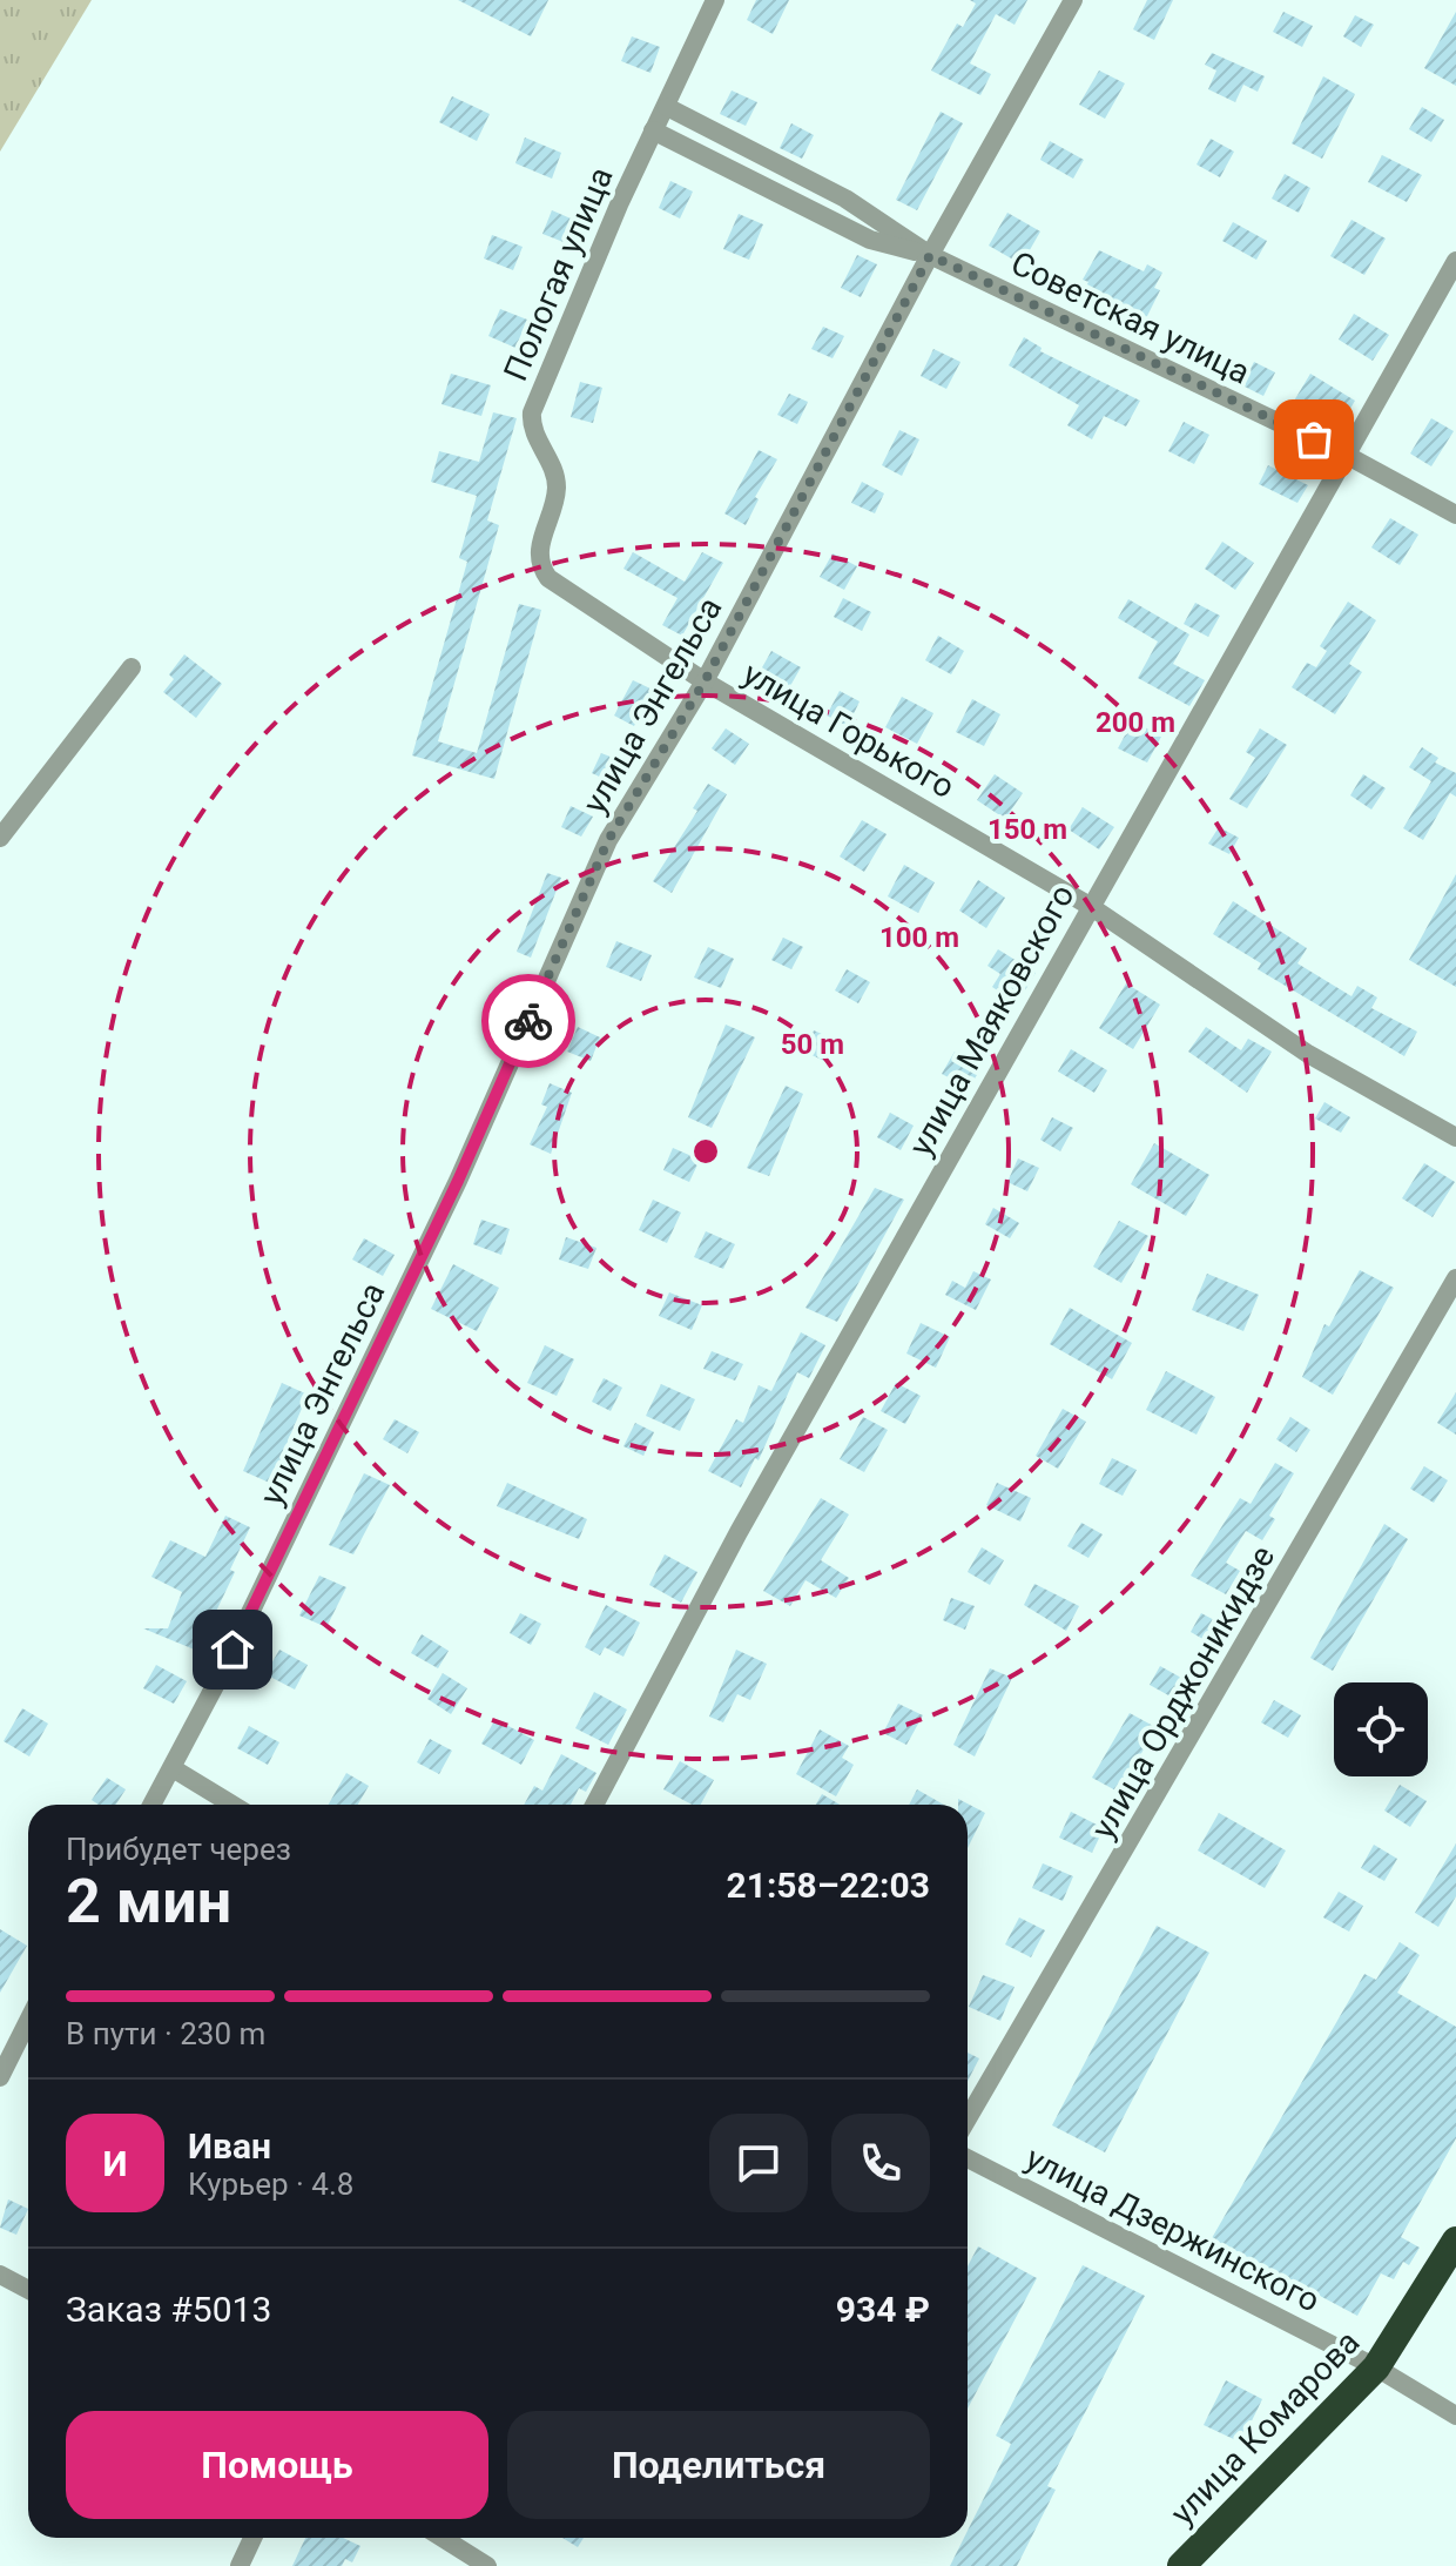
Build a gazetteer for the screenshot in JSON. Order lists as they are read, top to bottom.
{
  "streets": {
    "highway": ["улица Комарова"],
    "street": [
      "Пологая улица",
      "Советская улица",
      "улица Энгельса",
      "улица Горького",
      "улица Маяковского",
      "улица Орджоникидзе",
      "улица Дзержинского"
    ]
  },
  "crossings": [
    ["Пологая улица", "Советская улица"],
    ["Пологая улица", "улица Горького"],
    ["Советская улица", "улица Энгельса"],
    ["Советская улица", "улица Маяковского"],
    ["улица Энгельса", "улица Горького"],
    ["улица Горького", "улица Маяковского"],
    ["улица Дзержинского", "улица Комарова"]
  ],
  "page": {
    "heading": ["2 мин", "Прибудет через", "21:58–22:03"],
    "panel": [
      "Иван",
      "Курьер · 4.8",
      "Заказ #5013",
      "934 ₽"
    ],
    "bar": "В пути · 230 m",
    "round": "И",
    "buttons": ["Помощь", "Поделиться"]
  },
  "rings": [
    "200 m",
    "150 m",
    "100 m",
    "50 m"
  ]
}
